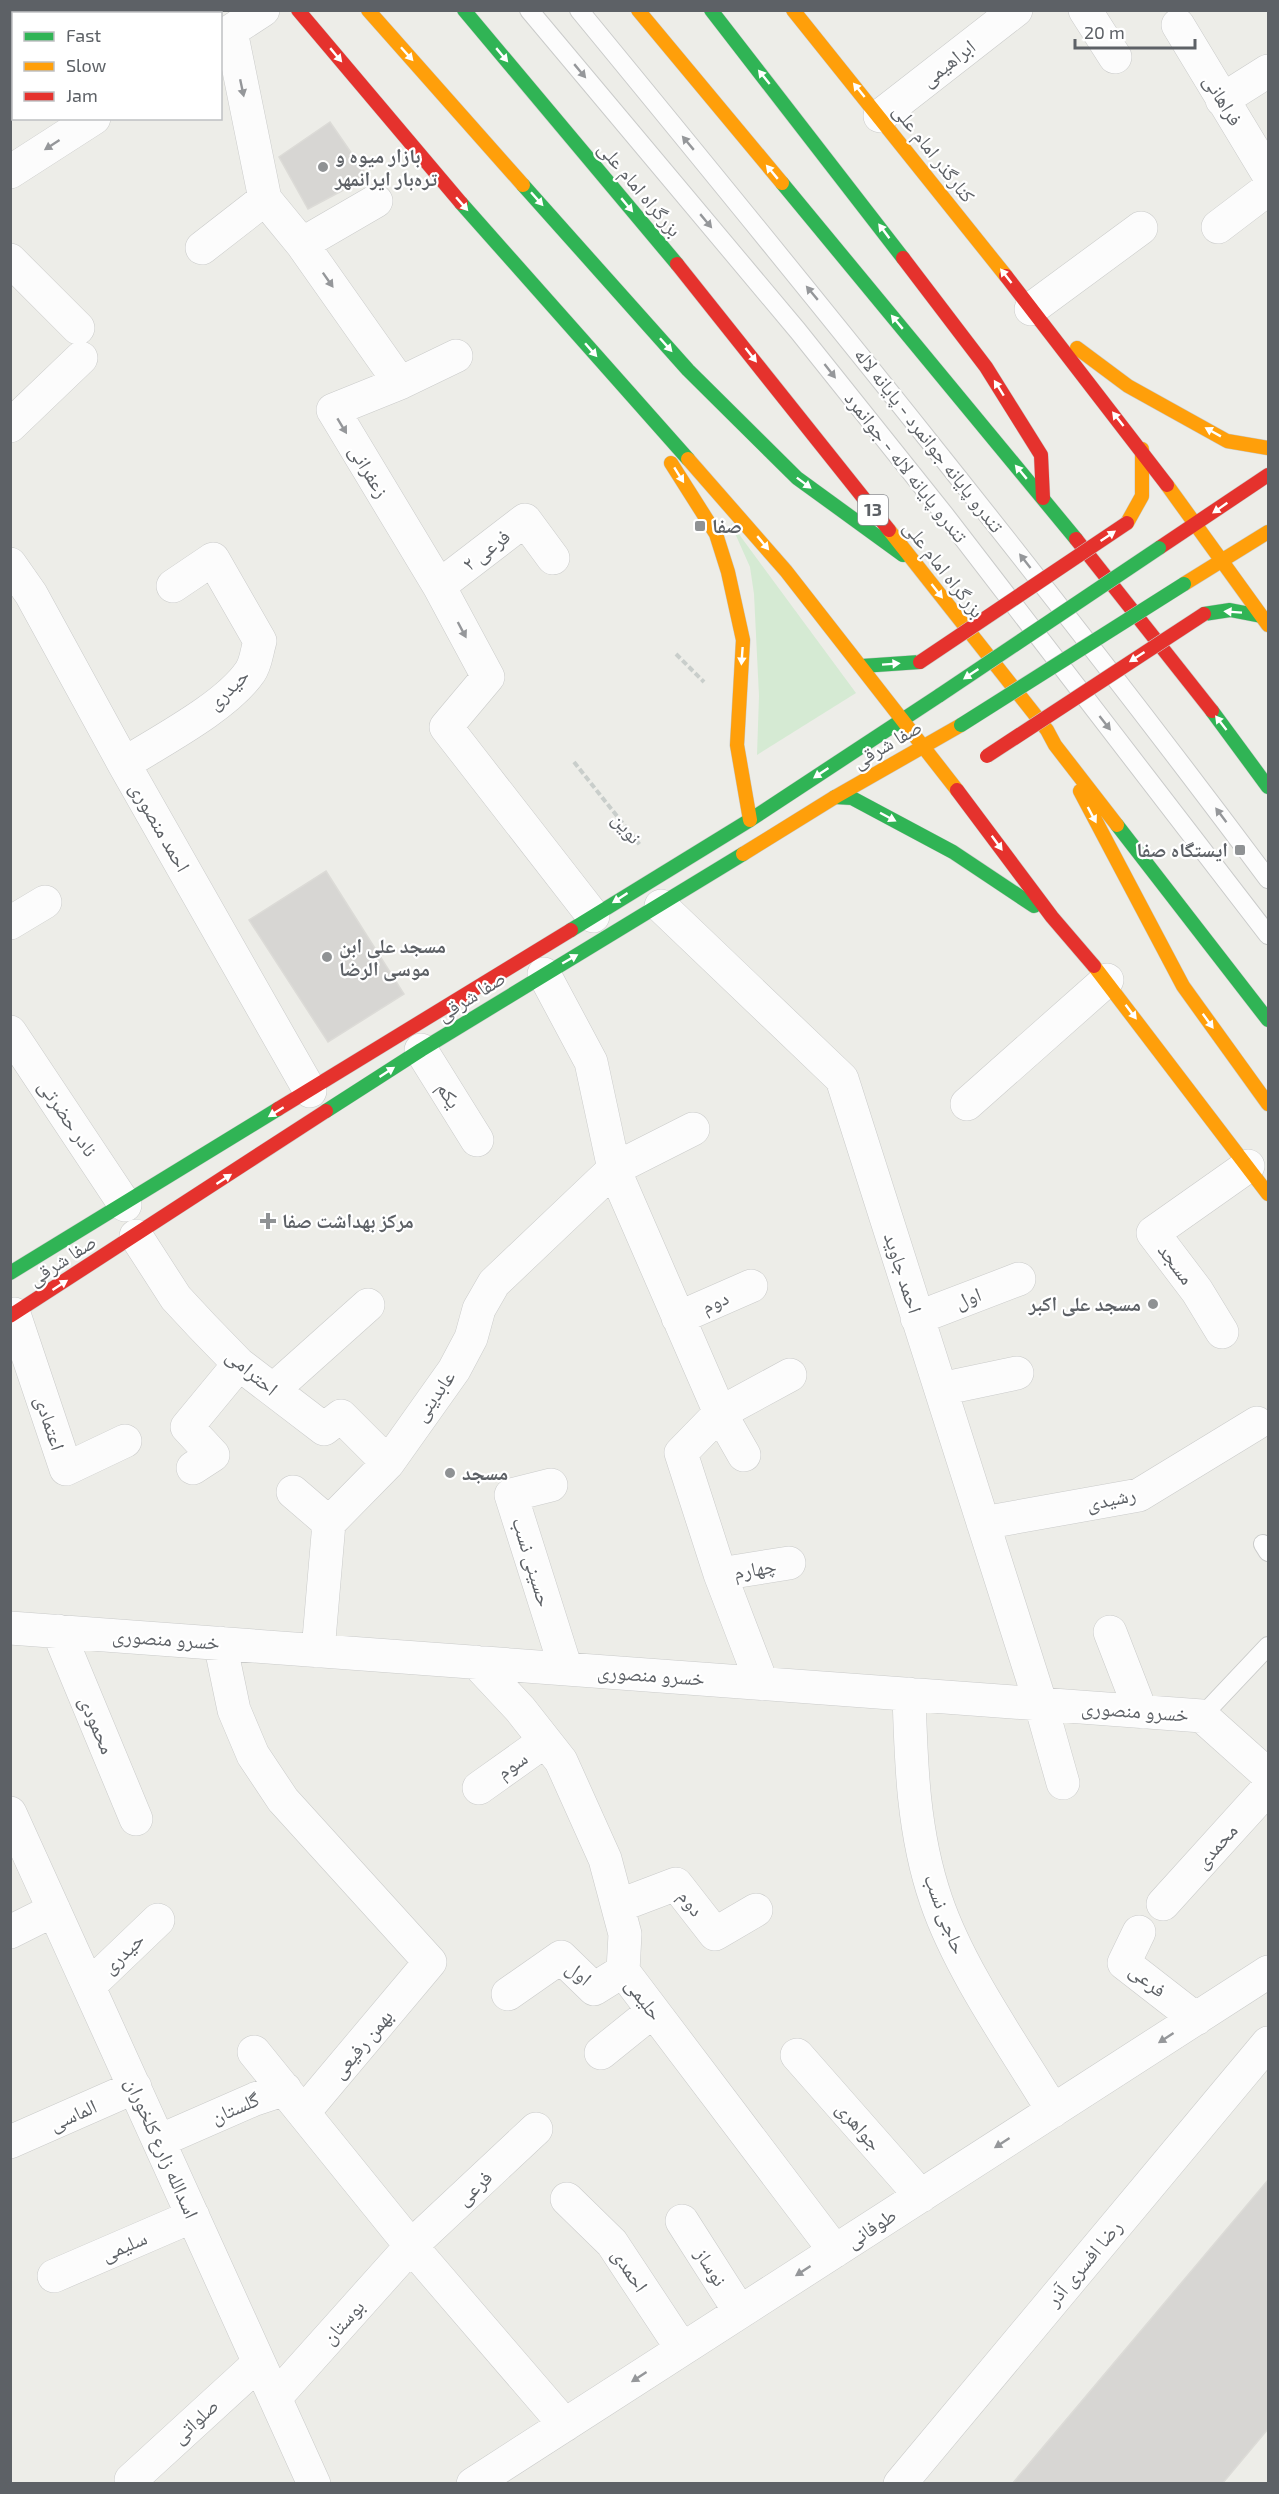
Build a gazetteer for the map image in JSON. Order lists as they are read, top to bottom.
{
  "streets": {
    "main road": [
      "کنارگذر امام علی",
      "بزرگراه امام علی",
      "13",
      "صفا شرقی"
    ],
    "street": [
      "ابراهیمی",
      "فراهانی",
      "زعفرانی",
      "فرعی ۲",
      "حیدری",
      "احمد منصوری",
      "یکم",
      "نادر حضرتی",
      "مسجد",
      "احمد جاوید",
      "اول",
      "دوم",
      "احترامی",
      "عابدینی",
      "اعتمادی",
      "رشیدی",
      "حسینی نسب",
      "چهارم",
      "خسرو منصوری",
      "محمودی",
      "سوم",
      "محمدی",
      "حاجی نسب",
      "فرعی",
      "حلیمی",
      "بهمن رفیعی",
      "گلستان",
      "الماسی",
      "جواهری",
      "اسدالله زارع کلخوران",
      "طوفانی",
      "سلیمی",
      "رضا افسری آذر",
      "نوساز",
      "احمدی",
      "بوستان",
      "صلواتی"
    ],
    "lane": ["تندرو پایانه جوانمرد - پایانه لاله", "تندرو پایانه لاله - جوانمرد"],
    "path": ["نوین"]
  },
  "crossings": [
    ["ابراهیمی", "کنارگذر امام علی"],
    ["کنارگذر امام علی", "صفا شرقی"],
    ["زعفرانی", "فرعی ۲"],
    ["زعفرانی", "صفا شرقی"],
    ["حیدری", "احمد منصوری"],
    ["حیدری", "اسدالله زارع کلخوران"],
    ["صفا شرقی", "احمد منصوری"],
    ["صفا شرقی", "نوین"],
    ["صفا شرقی", "یکم"],
    ["صفا شرقی", "نادر حضرتی"],
    ["صفا شرقی", "احمد جاوید"],
    ["صفا شرقی", "احترامی"],
    ["صفا شرقی", "اعتمادی"],
    ["احمد جاوید", "اول"],
    ["احمد جاوید", "رشیدی"],
    ["احمد جاوید", "خسرو منصوری"],
    ["اول", "حلیمی"],
    ["دوم", "حلیمی"],
    ["احترامی", "عابدینی"],
    ["حسینی نسب", "خسرو منصوری"],
    ["خسرو منصوری", "محمودی"],
    ["خسرو منصوری", "حاجی نسب"],
    ["خسرو منصوری", "حلیمی"],
    ["خسرو منصوری", "بهمن رفیعی"],
    ["سوم", "حلیمی"],
    ["حاجی نسب", "طوفانی"],
    ["فرعی", "طوفانی"],
    ["فرعی", "بوستان"],
    ["حلیمی", "طوفانی"],
    ["بهمن رفیعی", "گلستان"],
    ["گلستان", "اسدالله زارع کلخوران"],
    ["الماسی", "اسدالله زارع کلخوران"],
    ["جواهری", "طوفانی"],
    ["اسدالله زارع کلخوران", "سلیمی"],
    ["اسدالله زارع کلخوران", "بوستان"],
    ["اسدالله زارع کلخوران", "صلواتی"],
    ["طوفانی", "نوساز"],
    ["طوفانی", "احمدی"]
  ],
  "one_way": ["تندرو پایانه جوانمرد - پایانه لاله", "تندرو پایانه لاله - جوانمرد", "طوفانی"],
  "places": {
    "other": [
      "بازار میوه و تره‌بار ایرانمهر",
      "مسجد علی ابن موسی الرضا",
      "مسجد علی اکبر",
      "مسجد"
    ],
    "transit": ["صفا", "ایستگاه صفا"],
    "health": ["مرکز بهداشت صفا"]
  },
  "legend": ["Fast", "Slow", "Jam"],
  "scale_bar": "20 m"
}
